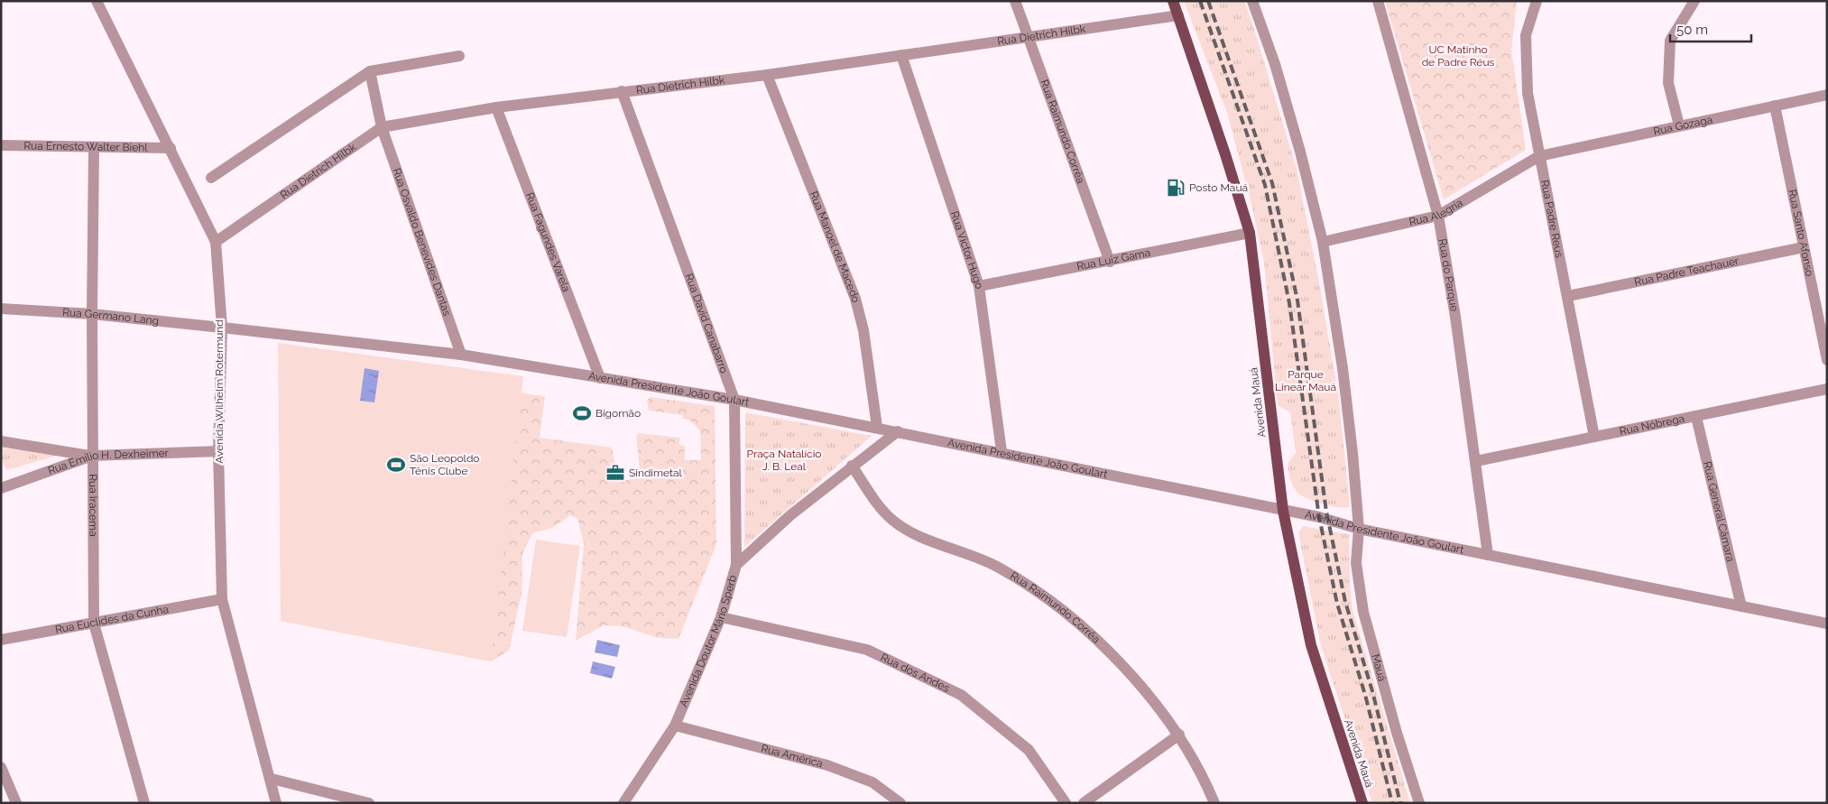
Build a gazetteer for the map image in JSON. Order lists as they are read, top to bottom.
{
  "streets": {
    "main road": ["Avenida Mauá"],
    "street": [
      "Rua Dietrich Hilbk",
      "Rua Gozaga",
      "Rua Raimundo Corrêa",
      "Rua Ernesto Walter Biehl",
      "Rua Alegria",
      "Rua Padre Reus",
      "Rua Santo Afonso",
      "Rua Osvaldo Benevides Dantas",
      "Rua Fagundes Varela",
      "Rua Manoel de Macedo",
      "Rua Victor Hugo",
      "Rua Luiz Gama",
      "Rua Padre Teachauer",
      "Rua do Parque",
      "Rua Germano Lang",
      "Rua David Canabarro",
      "Avenida Presidente João Goulart",
      "Avenida Wilhelm Rotermund",
      "Rua Nóbrega",
      "Rua Emílio H. Dexheimer",
      "Rua Iracema",
      "Rua General Câmara",
      "Rua Euclides da Cunha",
      "Avenida Doutor Mário Sperb",
      "Mauá",
      "Rua dos Andes",
      "Rua América"
    ]
  },
  "crossings": [
    ["Rua Dietrich Hilbk", "Rua Raimundo Corrêa"],
    ["Rua Dietrich Hilbk", "Rua Osvaldo Benevides Dantas"],
    ["Rua Dietrich Hilbk", "Rua Fagundes Varela"],
    ["Rua Dietrich Hilbk", "Rua Manoel de Macedo"],
    ["Rua Dietrich Hilbk", "Rua Victor Hugo"],
    ["Rua Dietrich Hilbk", "Rua David Canabarro"],
    ["Rua Dietrich Hilbk", "Avenida Wilhelm Rotermund"],
    ["Rua Dietrich Hilbk", "Avenida Mauá"],
    ["Rua Gozaga", "Rua Alegria"],
    ["Rua Gozaga", "Rua Padre Reus"],
    ["Rua Gozaga", "Rua Santo Afonso"],
    ["Rua Raimundo Corrêa", "Rua Luiz Gama"],
    ["Rua Raimundo Corrêa", "Avenida Doutor Mário Sperb"],
    ["Rua Ernesto Walter Biehl", "Avenida Wilhelm Rotermund"],
    ["Rua Ernesto Walter Biehl", "Rua Iracema"],
    ["Rua Alegria", "Rua Padre Reus"],
    ["Rua Alegria", "Rua do Parque"],
    ["Rua Padre Reus", "Rua Padre Teachauer"],
    ["Rua Padre Reus", "Rua Nóbrega"],
    ["Rua Santo Afonso", "Rua Padre Teachauer"],
    ["Rua Osvaldo Benevides Dantas", "Avenida Presidente João Goulart"],
    ["Rua Fagundes Varela", "Avenida Presidente João Goulart"],
    ["Rua Manoel de Macedo", "Avenida Presidente João Goulart"],
    ["Rua Victor Hugo", "Rua Luiz Gama"],
    ["Rua Victor Hugo", "Avenida Presidente João Goulart"],
    ["Rua Luiz Gama", "Avenida Mauá"],
    ["Rua do Parque", "Avenida Presidente João Goulart"],
    ["Rua do Parque", "Rua Nóbrega"],
    ["Rua Germano Lang", "Avenida Presidente João Goulart"],
    ["Rua Germano Lang", "Avenida Wilhelm Rotermund"],
    ["Rua Germano Lang", "Rua Iracema"],
    ["Rua David Canabarro", "Avenida Presidente João Goulart"],
    ["Rua David Canabarro", "Avenida Doutor Mário Sperb"],
    ["Avenida Presidente João Goulart", "Avenida Wilhelm Rotermund"],
    ["Avenida Presidente João Goulart", "Avenida Mauá"],
    ["Avenida Presidente João Goulart", "Rua General Câmara"],
    ["Avenida Presidente João Goulart", "Avenida Doutor Mário Sperb"],
    ["Avenida Presidente João Goulart", "Mauá"],
    ["Avenida Wilhelm Rotermund", "Rua Emílio H. Dexheimer"],
    ["Avenida Wilhelm Rotermund", "Rua Euclides da Cunha"],
    ["Rua Nóbrega", "Rua General Câmara"],
    ["Rua Emílio H. Dexheimer", "Rua Iracema"],
    ["Rua Iracema", "Rua Euclides da Cunha"],
    ["Avenida Doutor Mário Sperb", "Rua dos Andes"],
    ["Avenida Doutor Mário Sperb", "Rua América"]
  ],
  "parks": ["UC Matinho de Padre Réus", "Parque Linear Mauá", "Praça Natalício J. B. Leal"],
  "places": {
    "fuel station": ["Posto Mauá"],
    "sports": ["Bigornão", "São Leopoldo Tênis Clube"],
    "office": ["Sindimetal"]
  },
  "scale_bar": "50 m"
}
